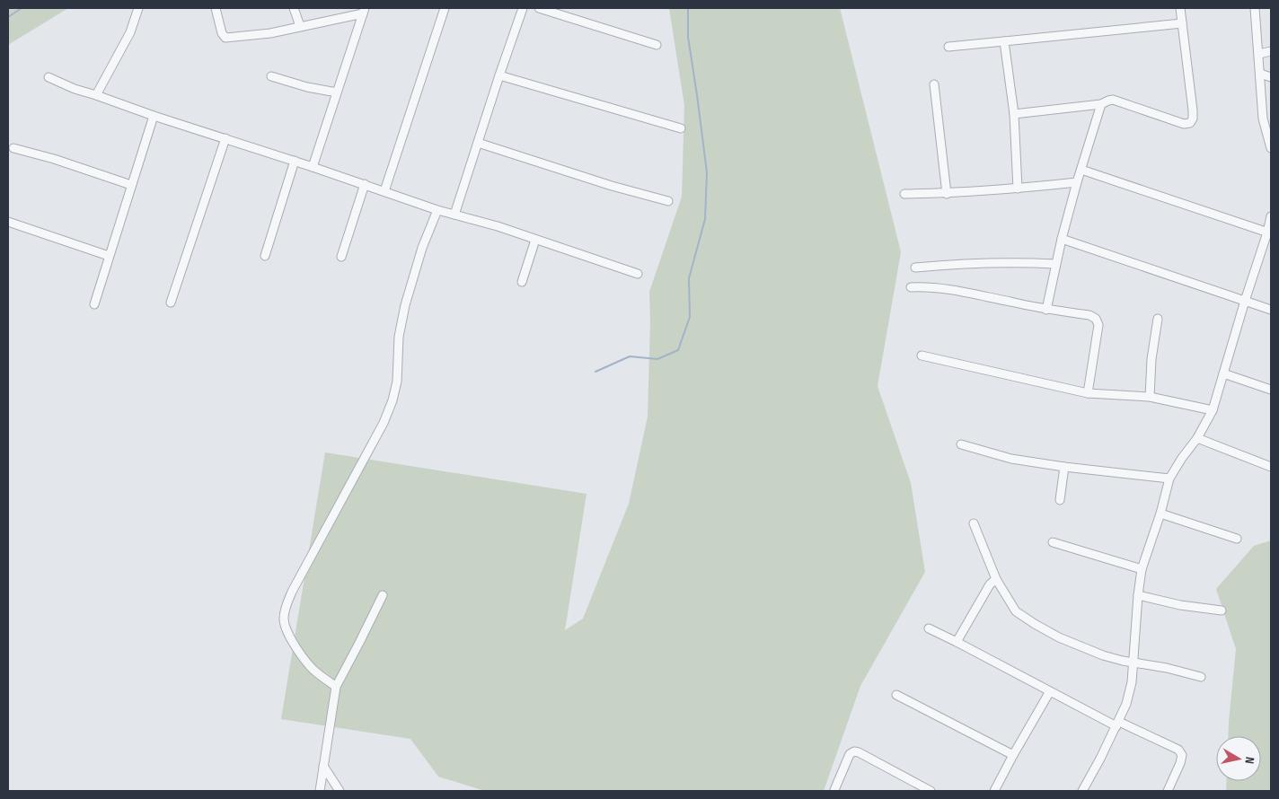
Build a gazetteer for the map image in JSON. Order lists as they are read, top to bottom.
{
  "north": "right"
}
